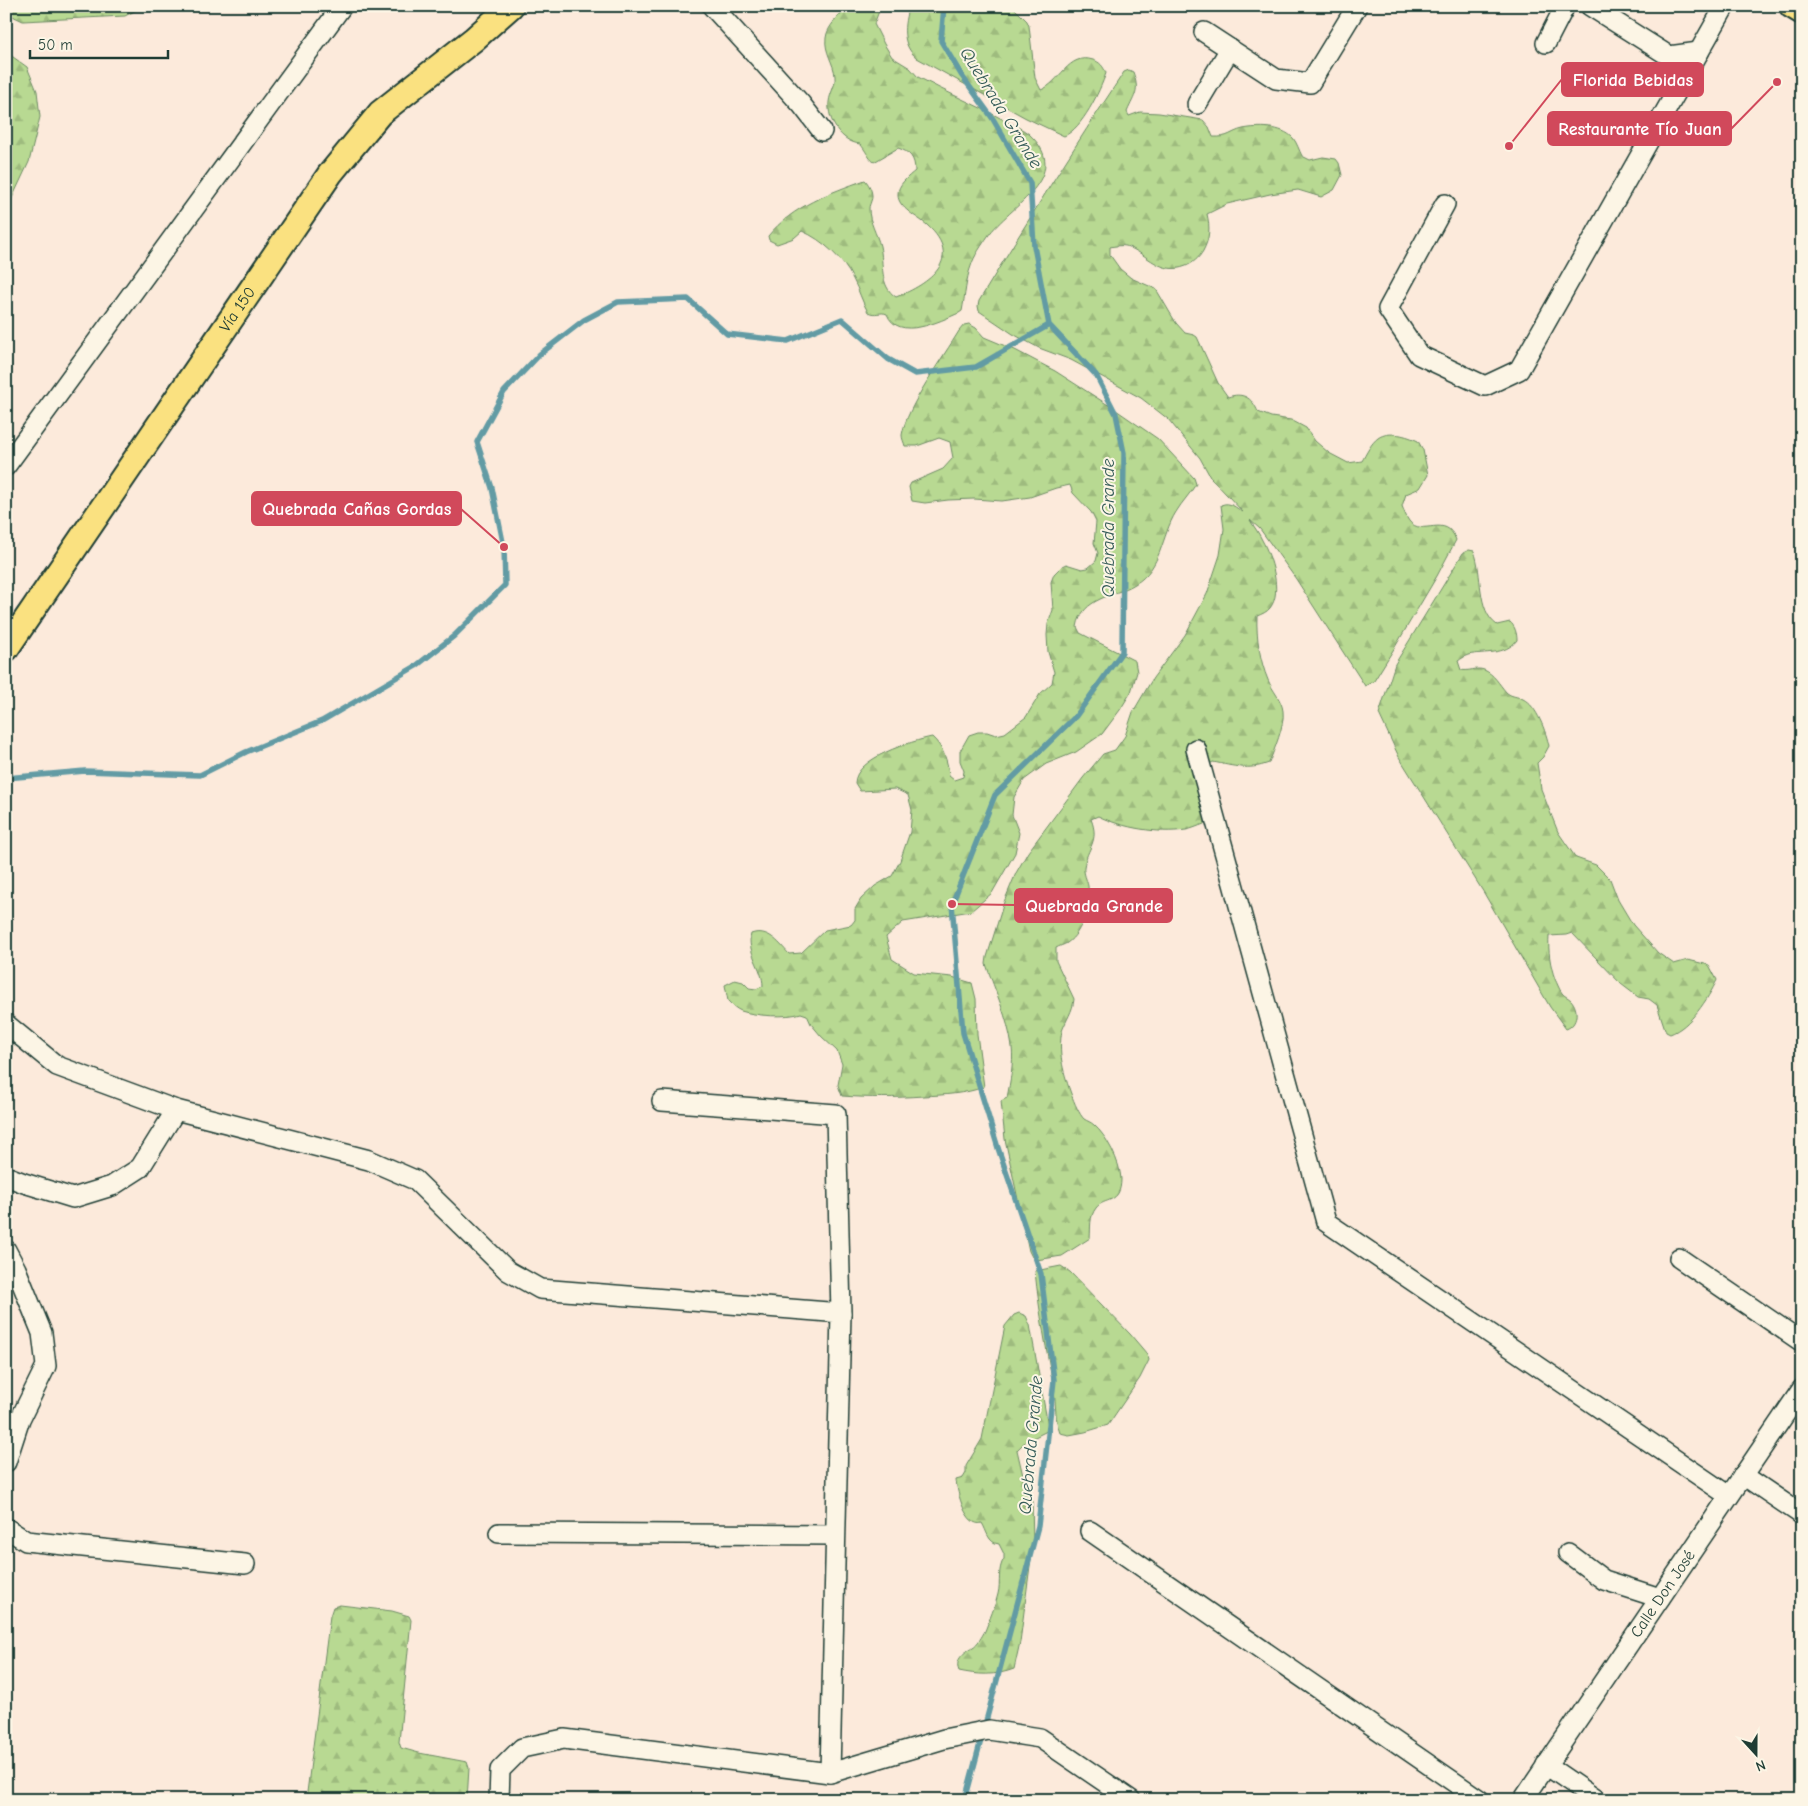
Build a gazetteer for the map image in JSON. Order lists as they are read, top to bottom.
{
  "streets": {
    "main road": ["Vía 150"],
    "street": ["Calle Don José"]
  },
  "water": ["Quebrada Grande"],
  "places": [
    "Restaurante Tío Juan",
    "Florida Bebidas",
    "Quebrada Cañas Gordas",
    "Quebrada Grande"
  ],
  "scale_bar": "50 m",
  "north": "bottom"
}
